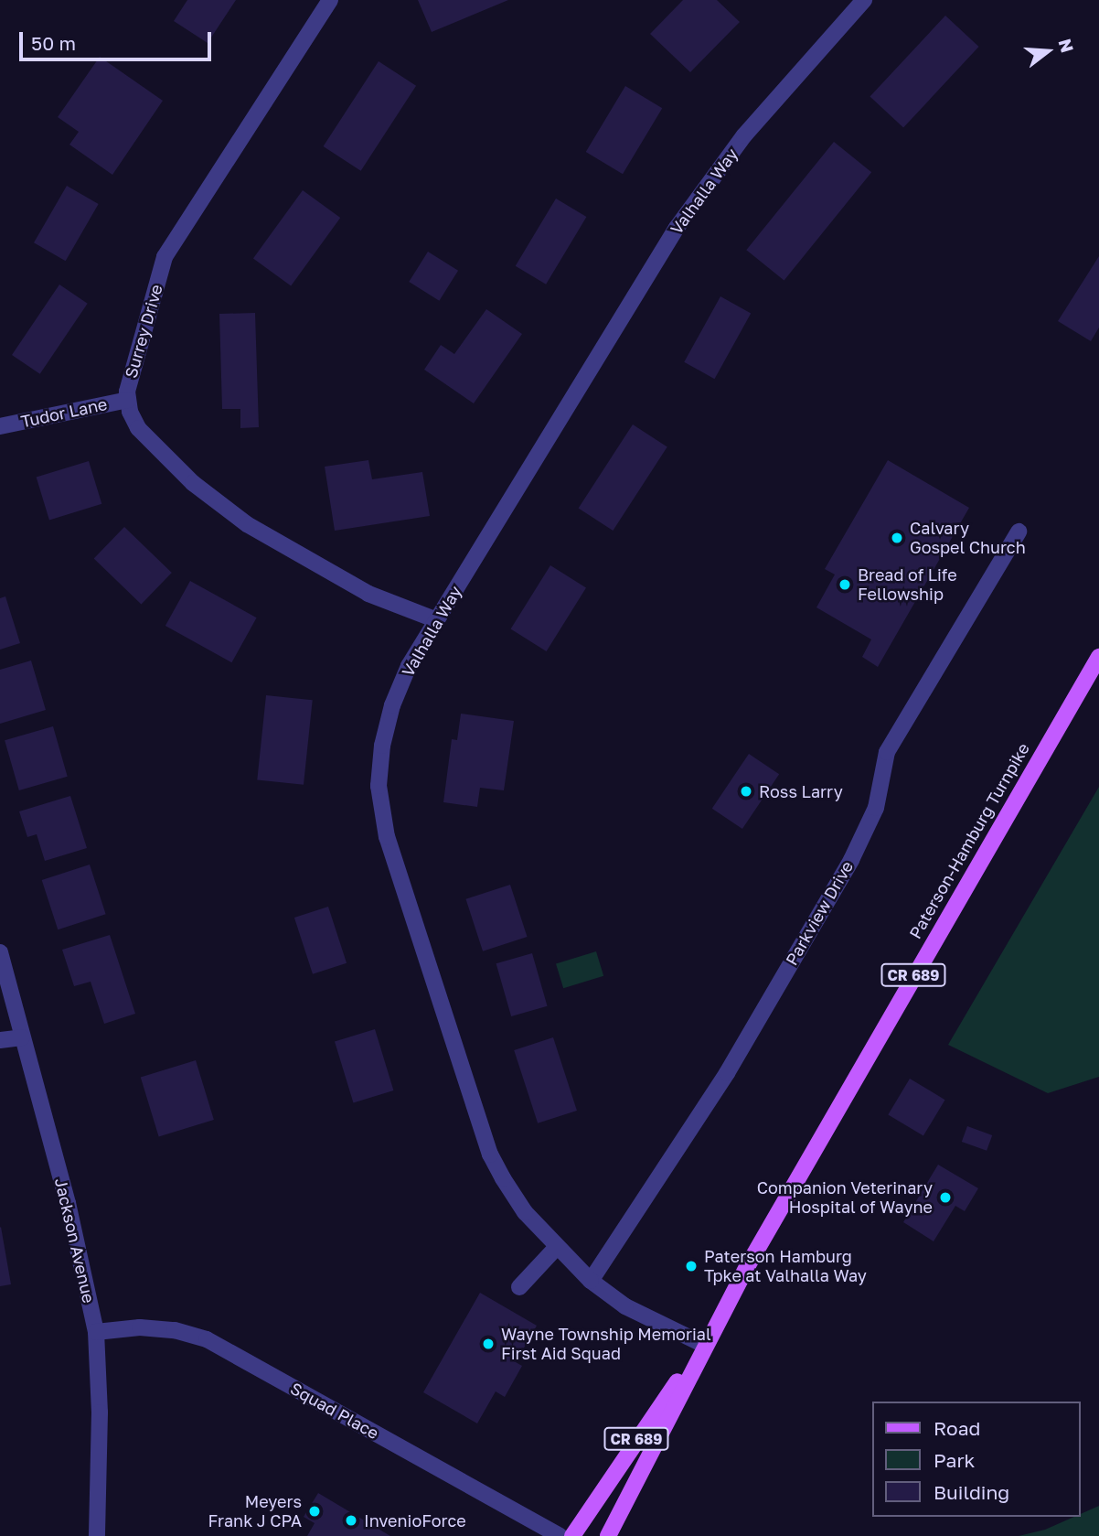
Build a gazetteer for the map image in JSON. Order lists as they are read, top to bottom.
{
  "streets": {
    "main road": ["Paterson-Hamburg Turnpike", "CR 689"],
    "street": [
      "Valhalla Way",
      "Surrey Drive",
      "Tudor Lane",
      "Parkview Drive",
      "Jackson Avenue",
      "Squad Place"
    ]
  },
  "crossings": [
    ["Valhalla Way", "Surrey Drive"],
    ["Valhalla Way", "Paterson-Hamburg Turnpike"],
    ["Valhalla Way", "Parkview Drive"],
    ["Surrey Drive", "Tudor Lane"],
    ["Jackson Avenue", "Squad Place"]
  ],
  "places": [
    "Calvary Gospel Church",
    "Bread of Life Fellowship",
    "Ross Larry",
    "Companion Veterinary Hospital of Wayne",
    "Paterson Hamburg Tpke at Valhalla Way",
    "Wayne Township Memorial First Aid Squad",
    "Meyers Frank J CPA",
    "InvenioForce"
  ],
  "legend": ["Road", "Park", "Building"],
  "scale_bar": "50 m",
  "north": "right"
}
